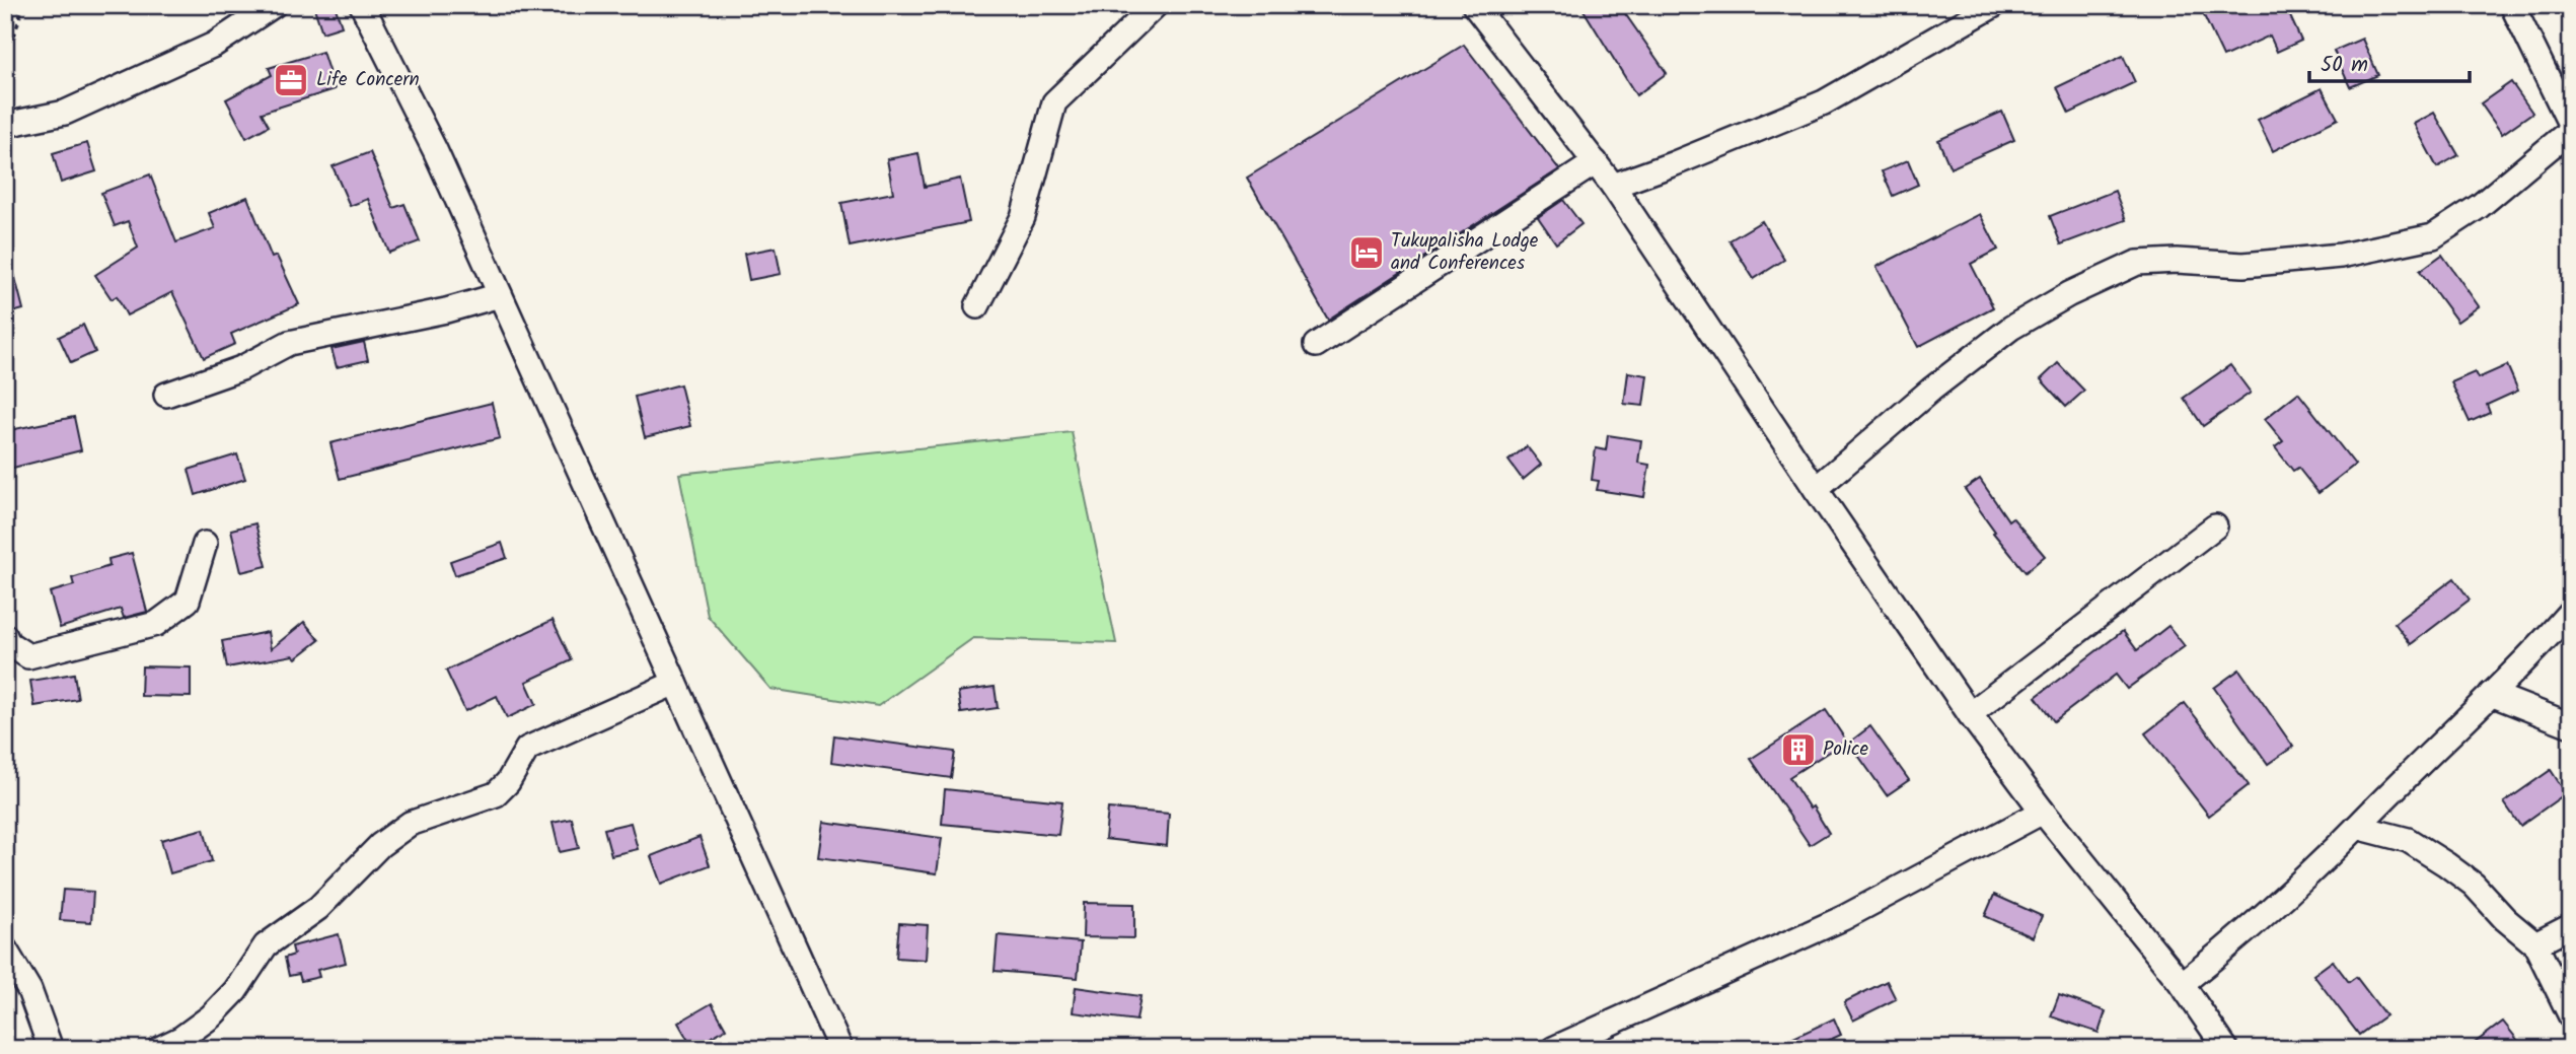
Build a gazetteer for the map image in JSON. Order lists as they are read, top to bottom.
{
  "places": {
    "office": ["Life Concern"],
    "hotel": ["Tukupalisha Lodge and Conferences"],
    "building": ["Police"]
  },
  "scale_bar": "50 m"
}
